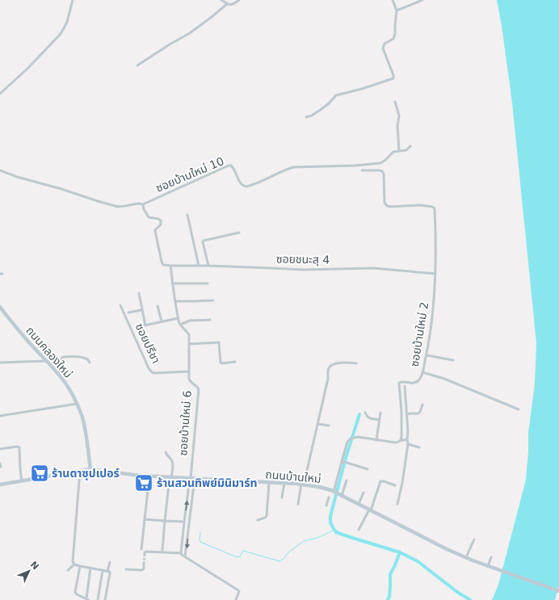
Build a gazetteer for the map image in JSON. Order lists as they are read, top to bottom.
{
  "streets": {
    "street": [
      "ซอยบ้านใหม่ 10",
      "ซอยชนะสุ 4",
      "ซอยบ้านใหม่ 2",
      "ซอยปรีชา",
      "ถนนคลองใหม่",
      "ซอยบ้านใหม่ 6",
      "ถนนบ้านใหม่"
    ]
  },
  "crossings": [
    ["ซอยชนะสุ 4", "ซอยบ้านใหม่ 2"],
    ["ซอยชนะสุ 4", "ซอยบ้านใหม่ 6"],
    ["ซอยปรีชา", "ซอยบ้านใหม่ 6"],
    ["ถนนคลองใหม่", "ถนนบ้านใหม่"],
    ["ซอยบ้านใหม่ 6", "ถนนบ้านใหม่"]
  ],
  "places": {
    "supermarket": ["ร้านดาซุปเปอร์", "ร้านสวนทิพย์มินิมาร์ท"]
  },
  "north": "top right"
}
